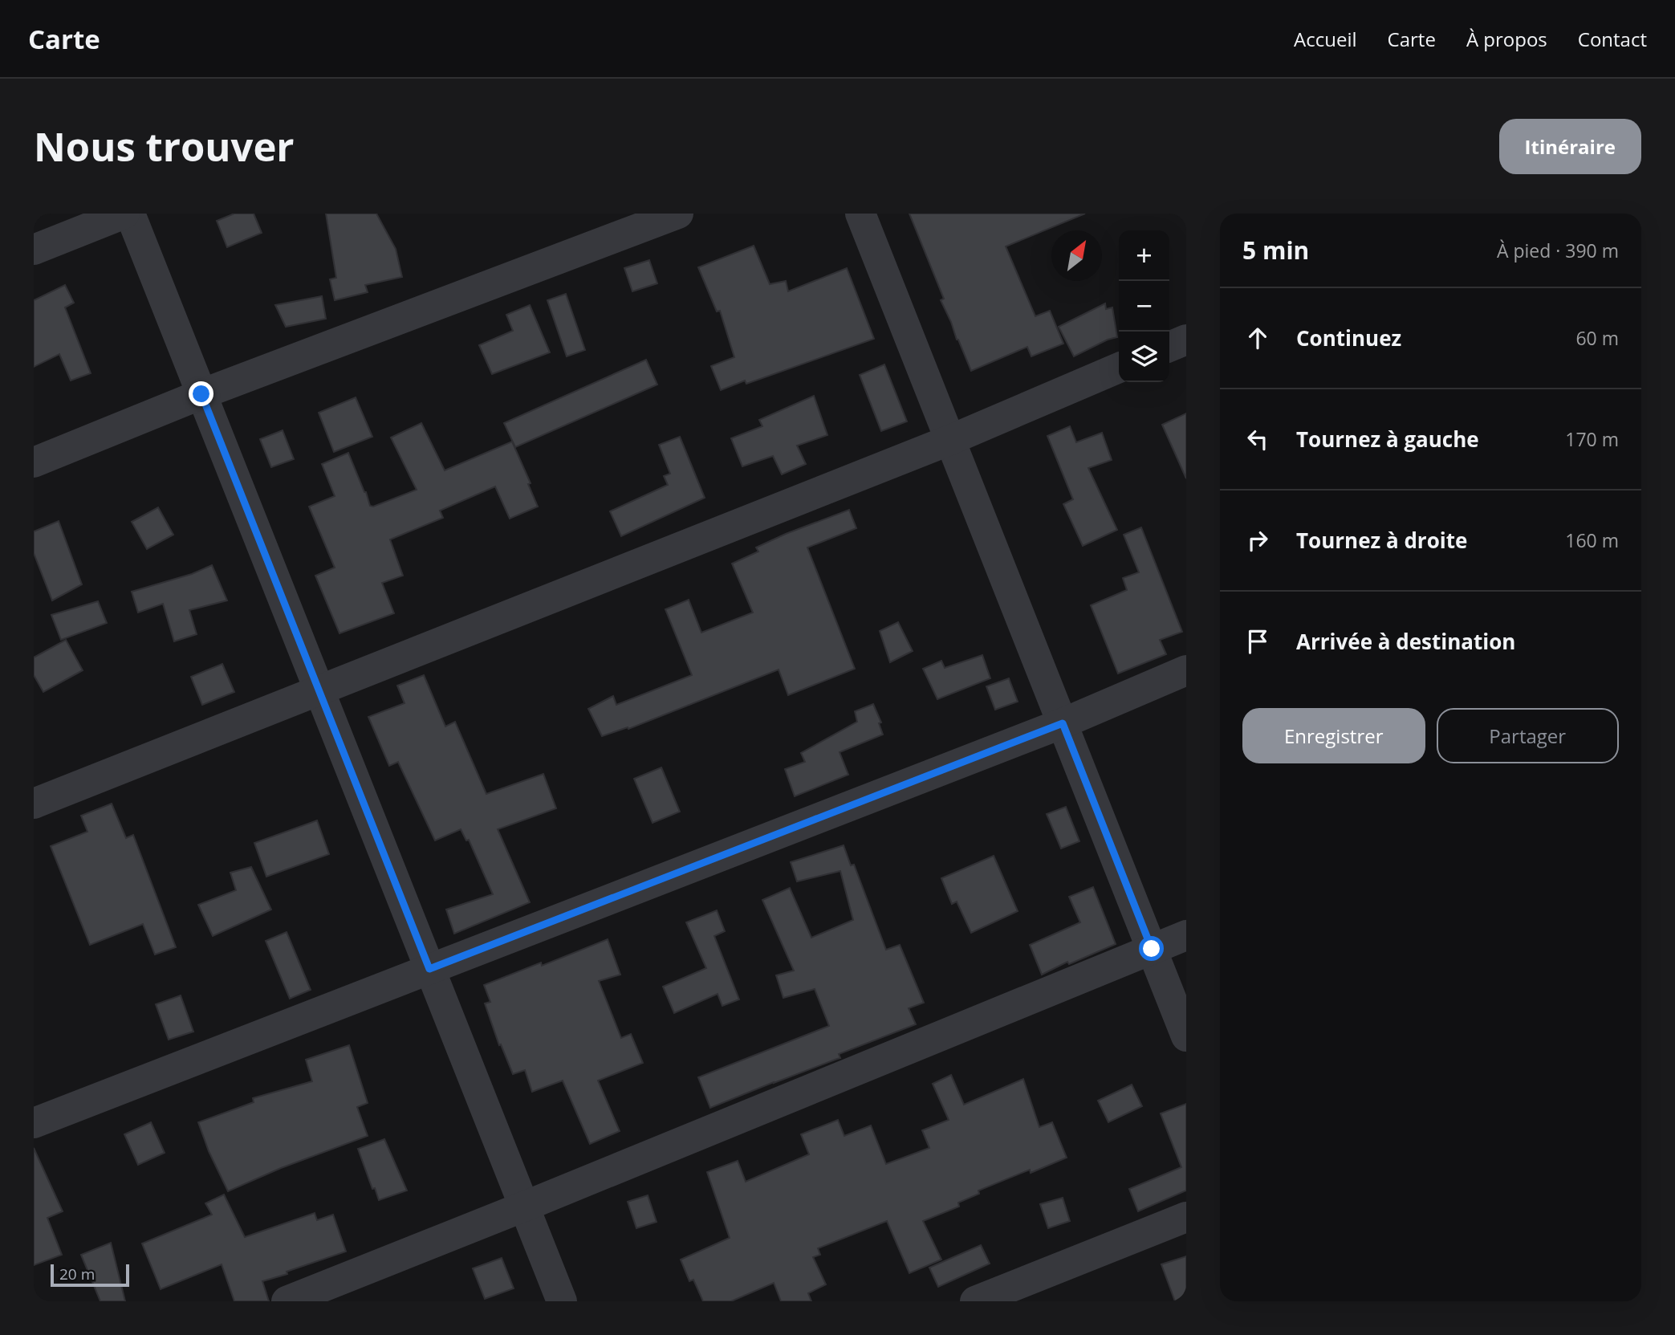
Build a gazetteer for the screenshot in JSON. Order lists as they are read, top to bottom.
{
  "scale_bar": "20 m",
  "north": "top right",
  "page": {
    "header": "Carte",
    "nav": [
      "Accueil",
      "Carte",
      "À propos",
      "Contact"
    ],
    "buttons": [
      "Itinéraire",
      ["Enregistrer", "Partager"]
    ],
    "title": "Nous trouver",
    "heading": ["5 min", "À pied · 390 m"],
    "map_buttons": ["+", "−"],
    "list": [
      ["Continuez", "60 m"],
      ["Tournez à gauche", "170 m"],
      ["Tournez à droite", "160 m"],
      "Arrivée à destination"
    ],
    "scale": "20 m"
  }
}
